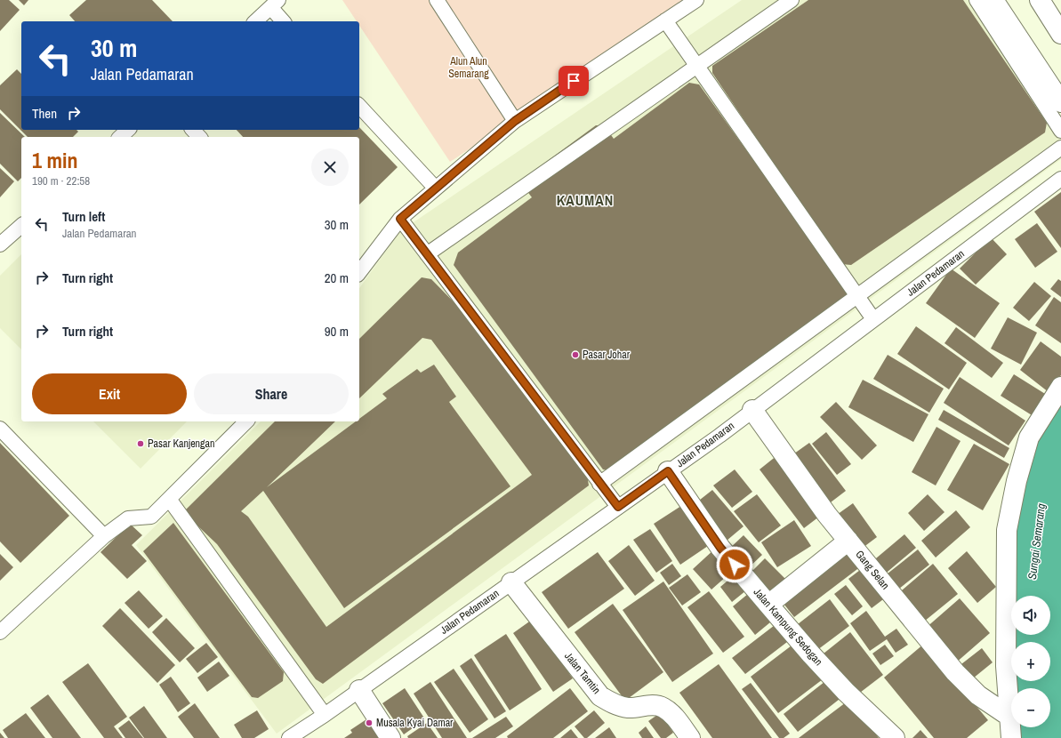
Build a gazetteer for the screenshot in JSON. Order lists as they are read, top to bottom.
{
  "streets": {
    "street": ["Gang Selan", "Jalan Kampung Sedogan", "Jalan Tamtin"],
    "lane": ["Jalan Pedamaran"]
  },
  "crossings": [
    ["Jalan Pedamaran", "Gang Selan"],
    ["Jalan Pedamaran", "Jalan Kampung Sedogan"],
    ["Jalan Pedamaran", "Jalan Tamtin"]
  ],
  "districts": ["KAUMAN"],
  "water": ["Sungai Semarang"],
  "parks": ["Alun Alun Semarang"],
  "places": ["Pasar Johar", "Pasar Kanjengan", "Musala Kyai Damar"],
  "page": {
    "turn": ["30 m", "Jalan Pedamaran"],
    "then": "Then",
    "heading": ["1 min", "190 m · 22:58"],
    "list": [
      {
        "name": "Turn left",
        "note": "Jalan Pedamaran",
        "value": "30 m"
      },
      {
        "name": "Turn right",
        "value": "20 m"
      },
      {
        "name": "Turn right",
        "value": "90 m"
      }
    ],
    "buttons": ["Exit", "Share"],
    "map_buttons": ["+", "−"]
  }
}
